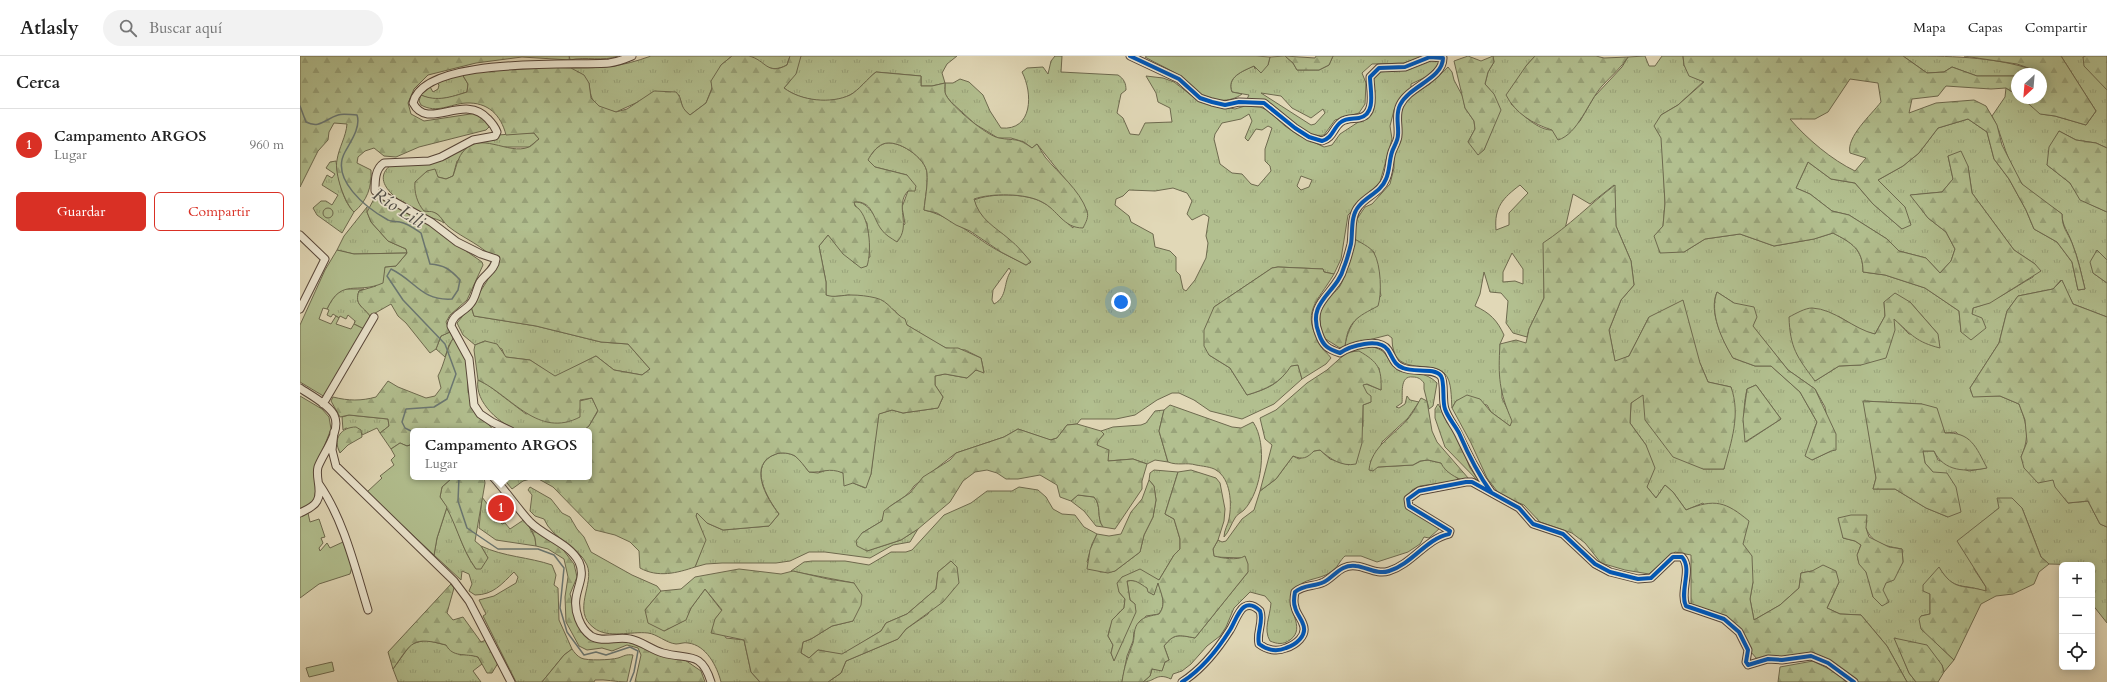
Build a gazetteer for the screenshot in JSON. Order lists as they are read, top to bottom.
{
  "water": ["Río Lili"],
  "north": "bottom left",
  "page": {
    "header": "Atlasly",
    "search": "Buscar aquí",
    "nav": ["Mapa", "Capas", "Compartir"],
    "heading": "Cerca",
    "list": [
      {
        "mark": "1",
        "name": "Campamento ARGOS",
        "note": "Lugar",
        "value": "960 m"
      }
    ],
    "buttons": ["Guardar", "Compartir"],
    "popup": ["Campamento ARGOS", "Lugar"],
    "pins": "1",
    "map_buttons": ["+", "−"]
  }
}
